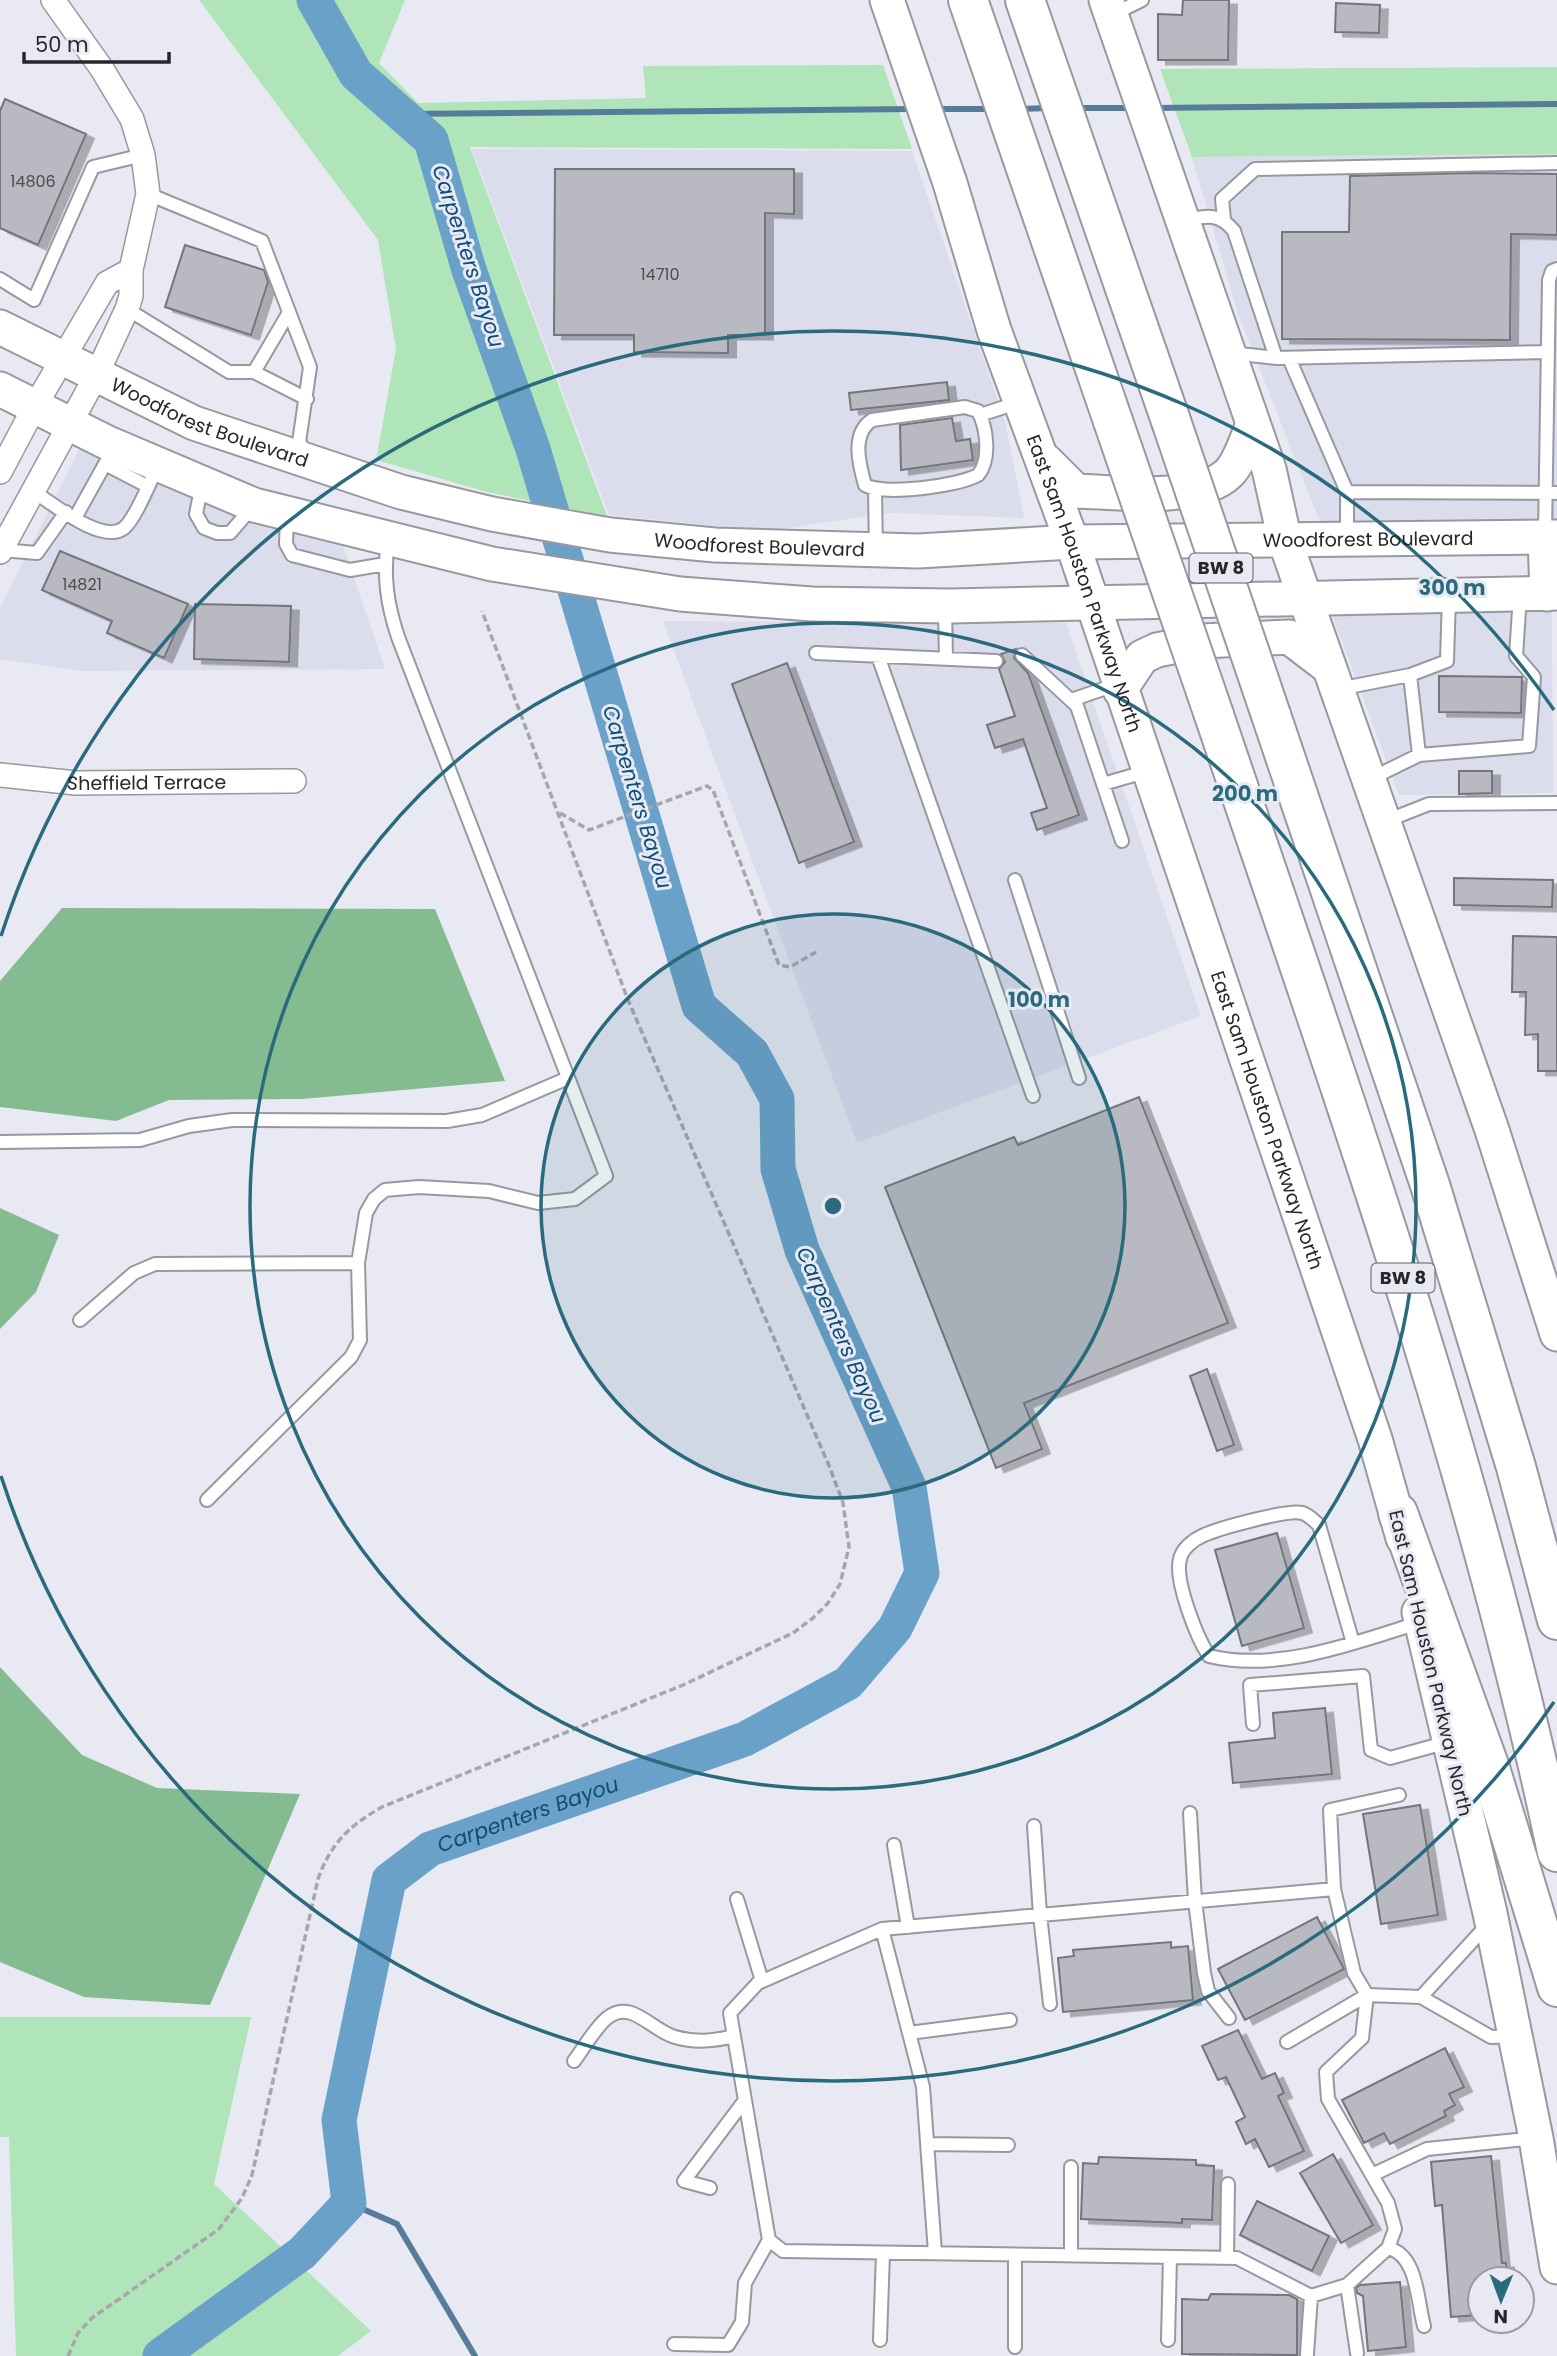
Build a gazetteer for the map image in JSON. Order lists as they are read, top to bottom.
{
  "streets": {
    "highway": ["BW 8"],
    "main road": ["Woodforest Boulevard", "East Sam Houston Parkway North"],
    "street": ["Sheffield Terrace"]
  },
  "crossings": [
    ["Woodforest Boulevard", "East Sam Houston Parkway North"]
  ],
  "water": ["Carpenters Bayou"],
  "house_numbers": ["14806", "14710", "14821"],
  "scale_bar": "50 m",
  "north": "bottom",
  "rings": ["300 m", "200 m", "100 m"]
}
